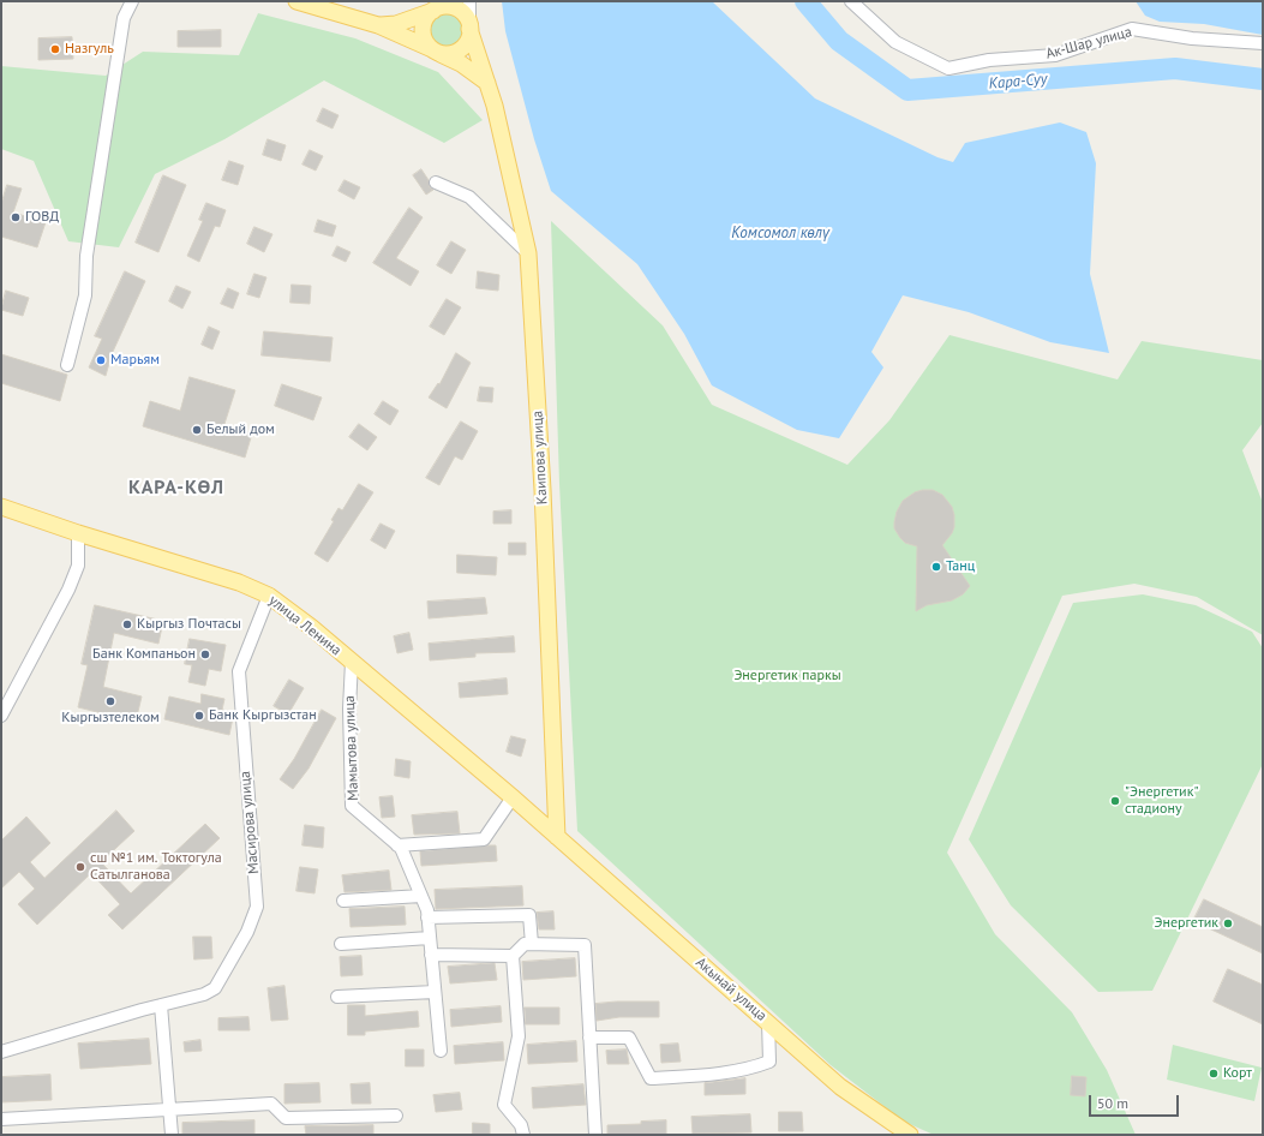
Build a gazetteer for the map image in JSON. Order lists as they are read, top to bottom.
{
  "streets": {
    "main road": ["Каипова улица", "улица Ленина", "Акынай улица"],
    "street": ["Ак-Шар улица", "Мамытова улица", "Масирова улица"]
  },
  "crossings": [
    ["Каипова улица", "улица Ленина"],
    ["Каипова улица", "Акынай улица"],
    ["улица Ленина", "Мамытова улица"],
    ["улица Ленина", "Масирова улица"],
    ["улица Ленина", "Акынай улица"]
  ],
  "districts": ["КАРА-КӨЛ"],
  "water": ["Кара-Суу", "Комсомол көлү"],
  "parks": ["Энергетик паркы"],
  "places": [
    "Назгуль",
    "ГОВД",
    "Марьям",
    "Белый дом",
    "Танц",
    "Кыргыз Почтасы",
    "Банк Компаньон",
    "Кыргызтелеком",
    "Банк Кыргызстан",
    "\"Энергетик\" стадиону",
    "сш №1 им. Токтогула Сатылганова",
    "Энергетик",
    "Корт"
  ],
  "scale_bar": "50 m"
}
